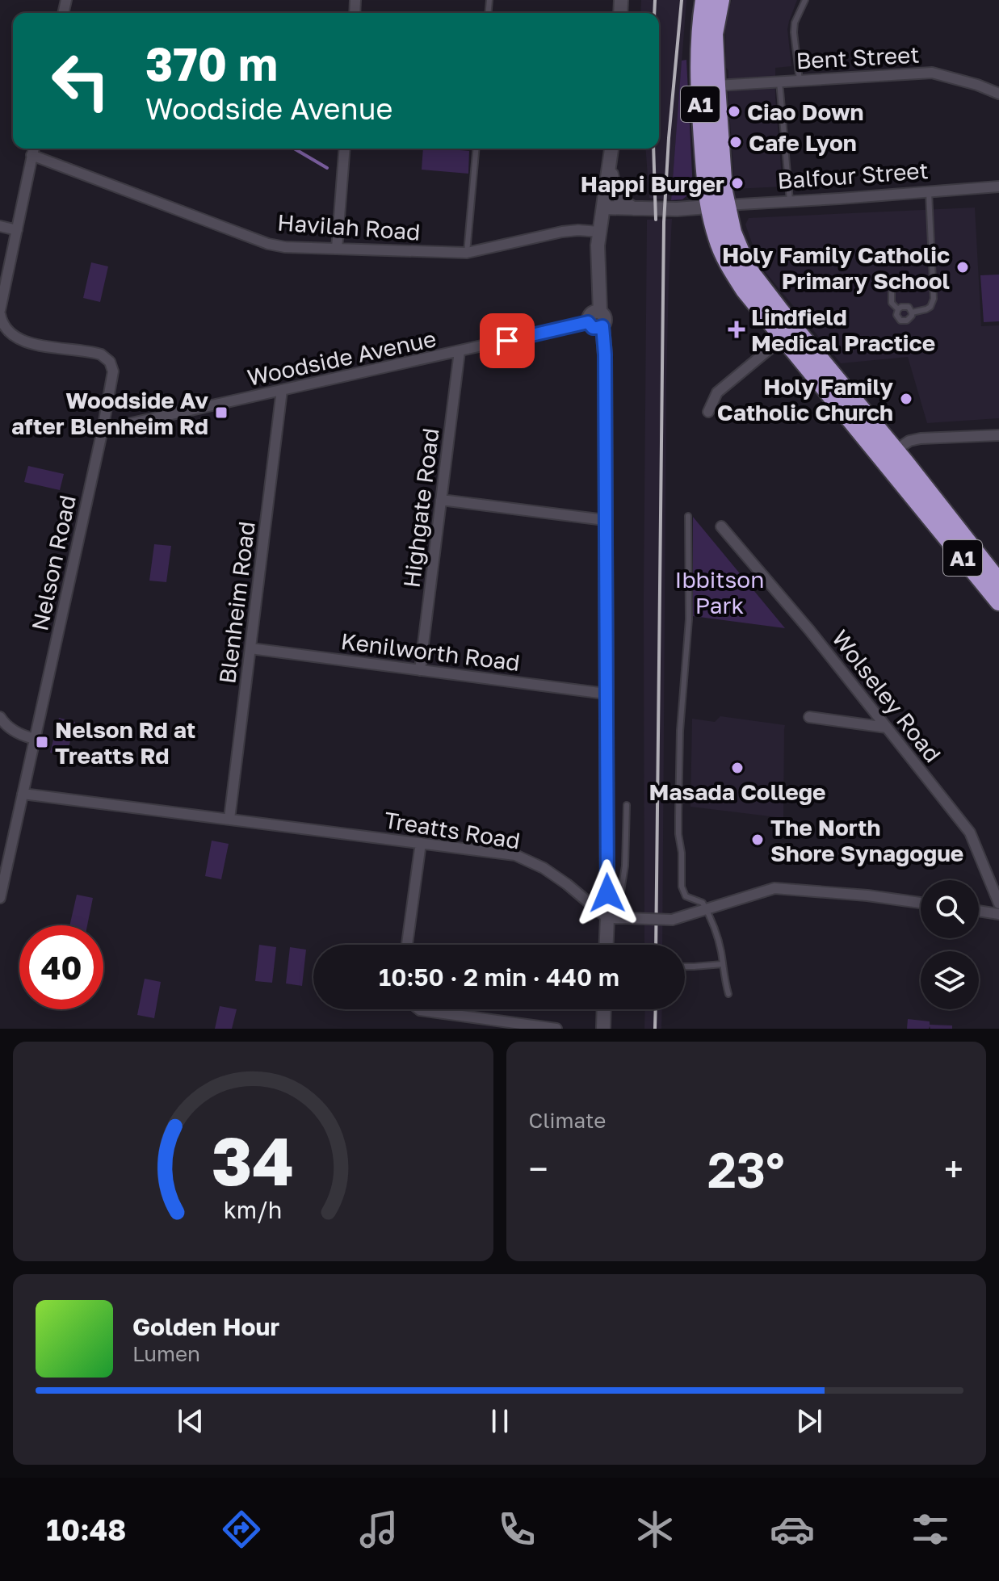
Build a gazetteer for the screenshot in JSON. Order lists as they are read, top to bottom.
{
  "streets": {
    "highway": ["A1"],
    "street": [
      "Bent Street",
      "Balfour Street",
      "Havilah Road",
      "Woodside Avenue",
      "Highgate Road",
      "Nelson Road",
      "Blenheim Road",
      "Kenilworth Road",
      "Wolseley Road",
      "Treatts Road"
    ]
  },
  "crossings": [
    ["Bent Street", "A1"],
    ["A1", "Balfour Street"],
    ["Havilah Road", "Nelson Road"],
    ["Woodside Avenue", "Highgate Road"],
    ["Woodside Avenue", "Nelson Road"],
    ["Woodside Avenue", "Blenheim Road"],
    ["Highgate Road", "Kenilworth Road"],
    ["Nelson Road", "Treatts Road"],
    ["Blenheim Road", "Kenilworth Road"],
    ["Blenheim Road", "Treatts Road"]
  ],
  "parks": ["Ibbitson Park"],
  "places": {
    "other": [
      "Ciao Down",
      "Cafe Lyon",
      "Happi Burger",
      "Holy Family Catholic Primary School",
      "Holy Family Catholic Church",
      "Masada College",
      "The North Shore Synagogue"
    ],
    "health": ["Lindfield Medical Practice"],
    "transit": ["Woodside Av after Blenheim Rd", "Nelson Rd at Treatts Rd"]
  },
  "page": {
    "turn": ["370 m", "Woodside Avenue"],
    "limit": "40",
    "trip": "10:50 · 2 min · 440 m",
    "tile": "Climate",
    "heat": ["−", "23°", "+"],
    "song": ["Golden Hour", "Lumen"],
    "tabs": "10:48",
    "gauge": ["34", "km/h"]
  }
}
